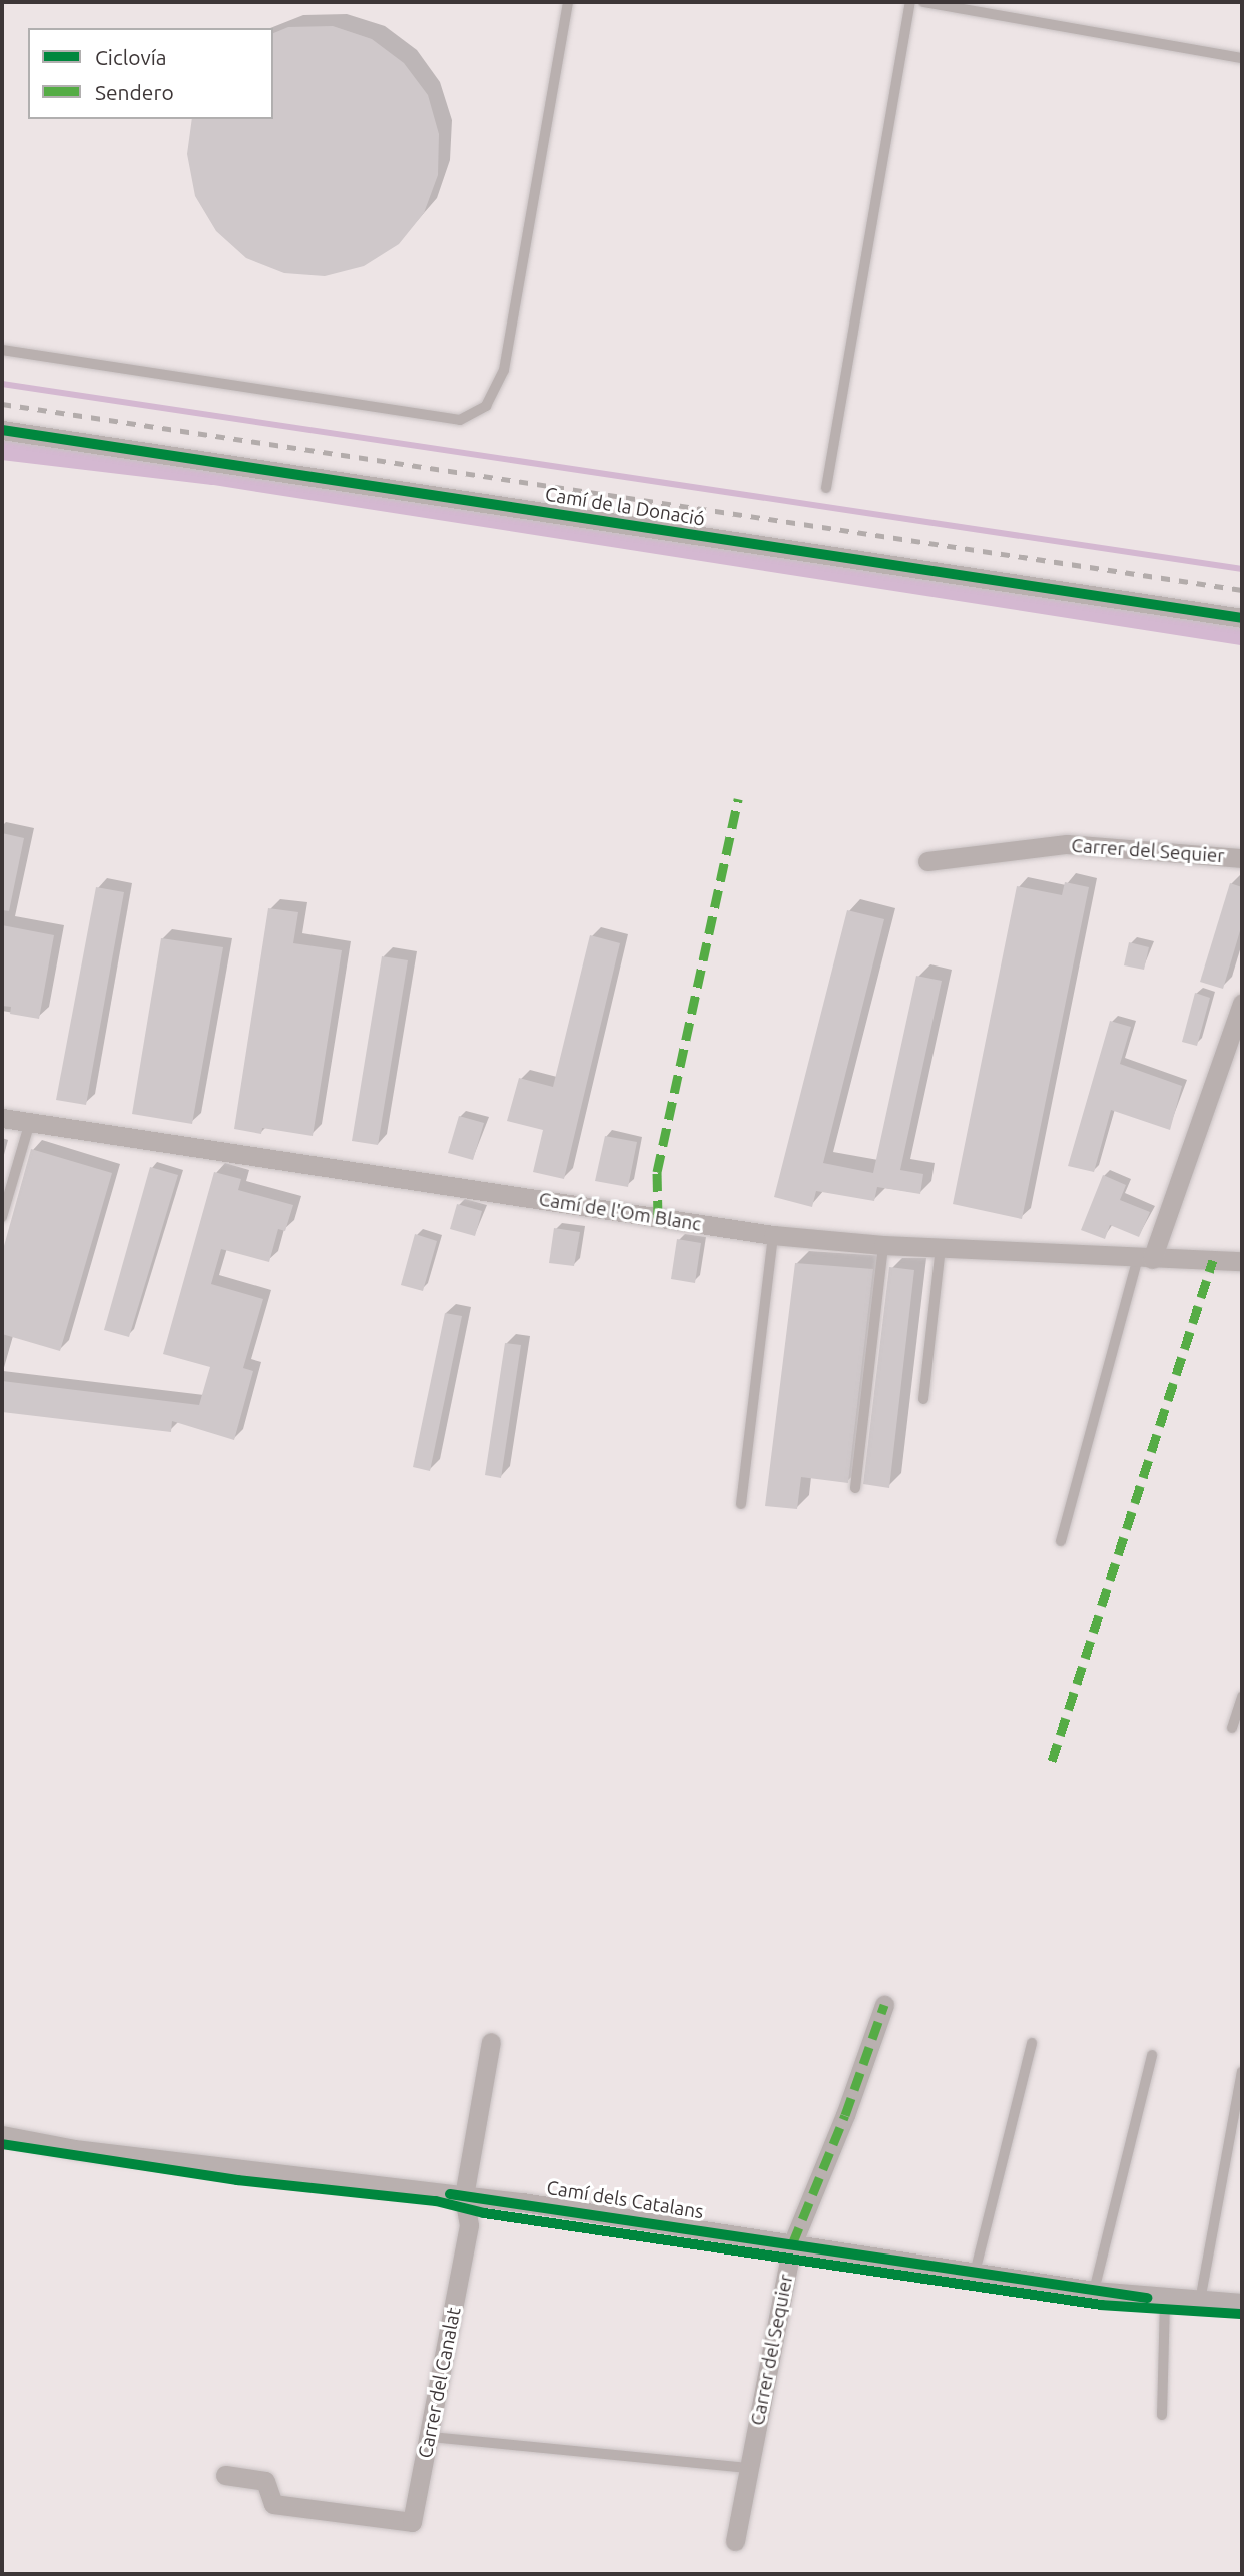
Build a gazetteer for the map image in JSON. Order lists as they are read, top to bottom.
{
  "streets": {
    "street": [
      "Camí de la Donació",
      "Carrer del Sequier",
      "Camí de l'Om Blanc",
      "Camí dels Catalans",
      "Carrer del Canalat"
    ]
  },
  "crossings": [
    ["Carrer del Sequier", "Camí dels Catalans"],
    ["Camí dels Catalans", "Carrer del Canalat"]
  ],
  "legend": ["Ciclovía", "Sendero"]
}
